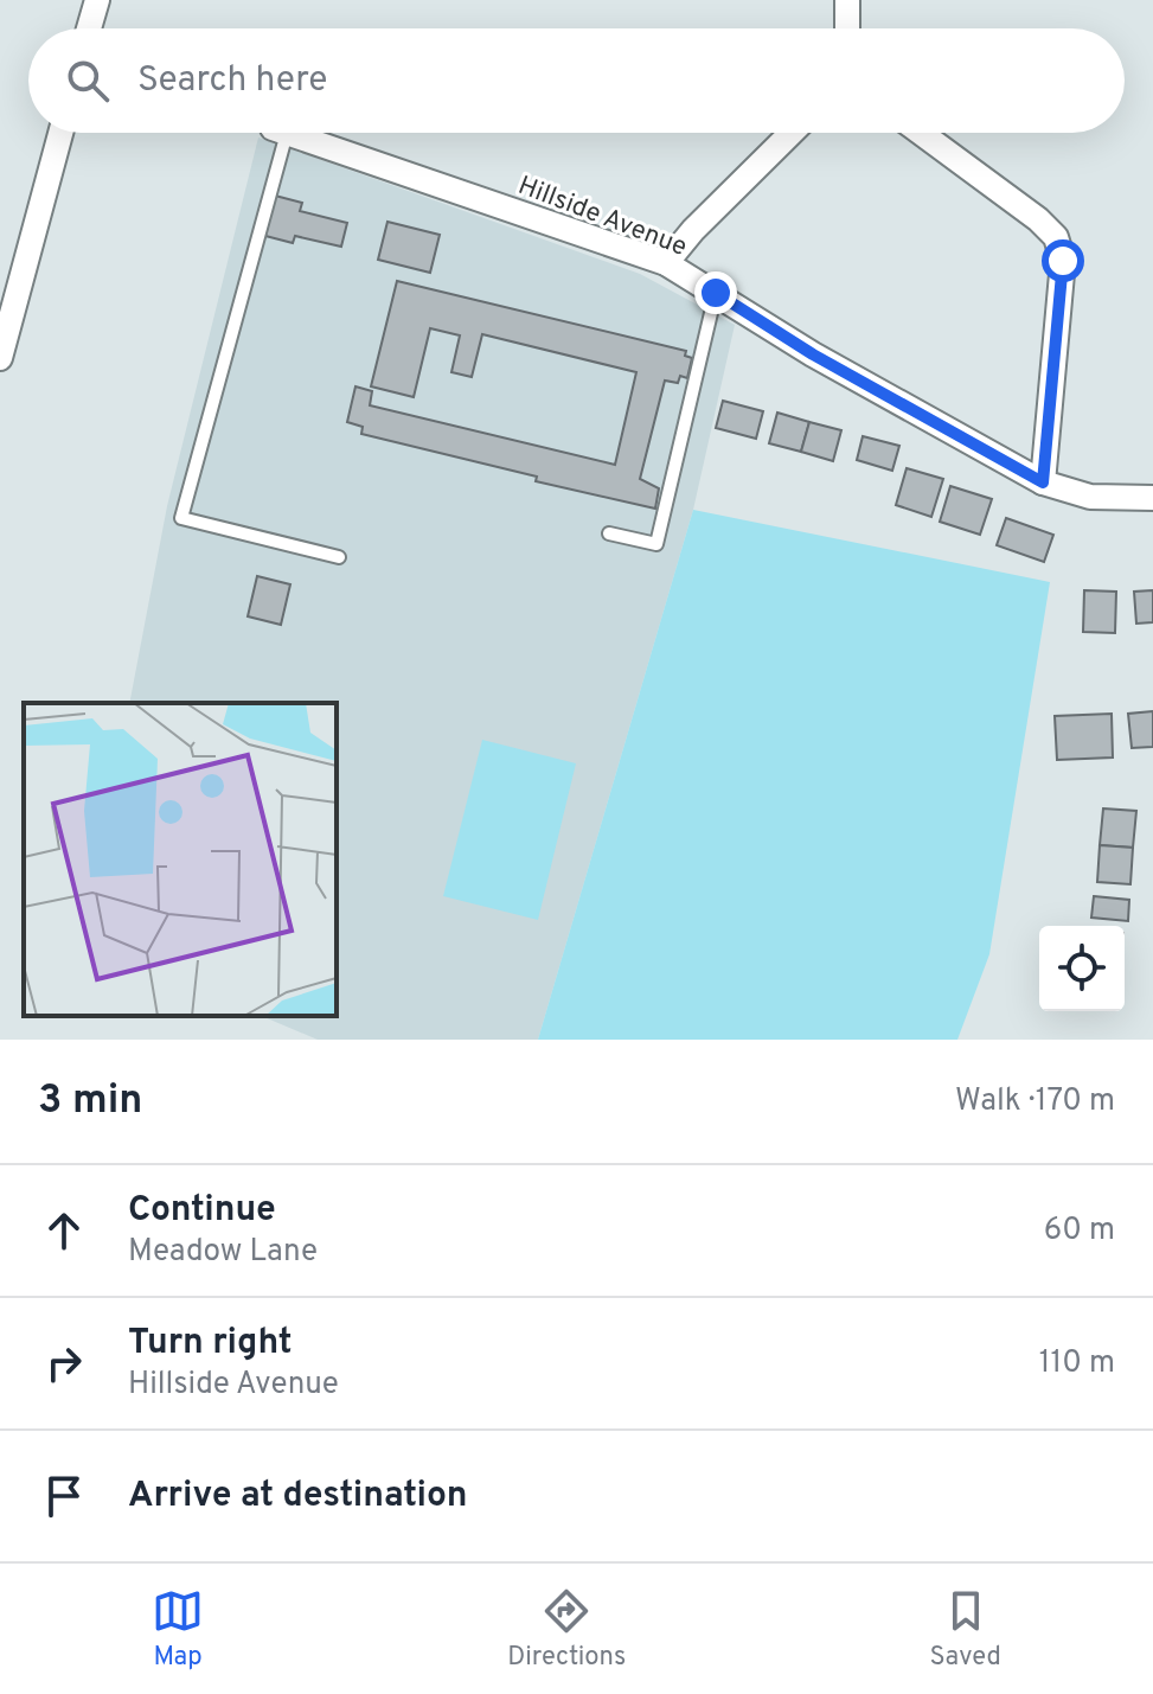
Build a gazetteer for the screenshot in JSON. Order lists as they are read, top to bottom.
{
  "streets": {
    "street": ["Hillside Avenue"]
  },
  "page": {
    "search": "Search here",
    "heading": ["3 min", "Walk · 170 m"],
    "list": [
      ["Continue", "Meadow Lane", "60 m"],
      ["Turn right", "Hillside Avenue", "110 m"],
      "Arrive at destination"
    ],
    "nav": ["Map", "Directions", "Saved"]
  }
}
